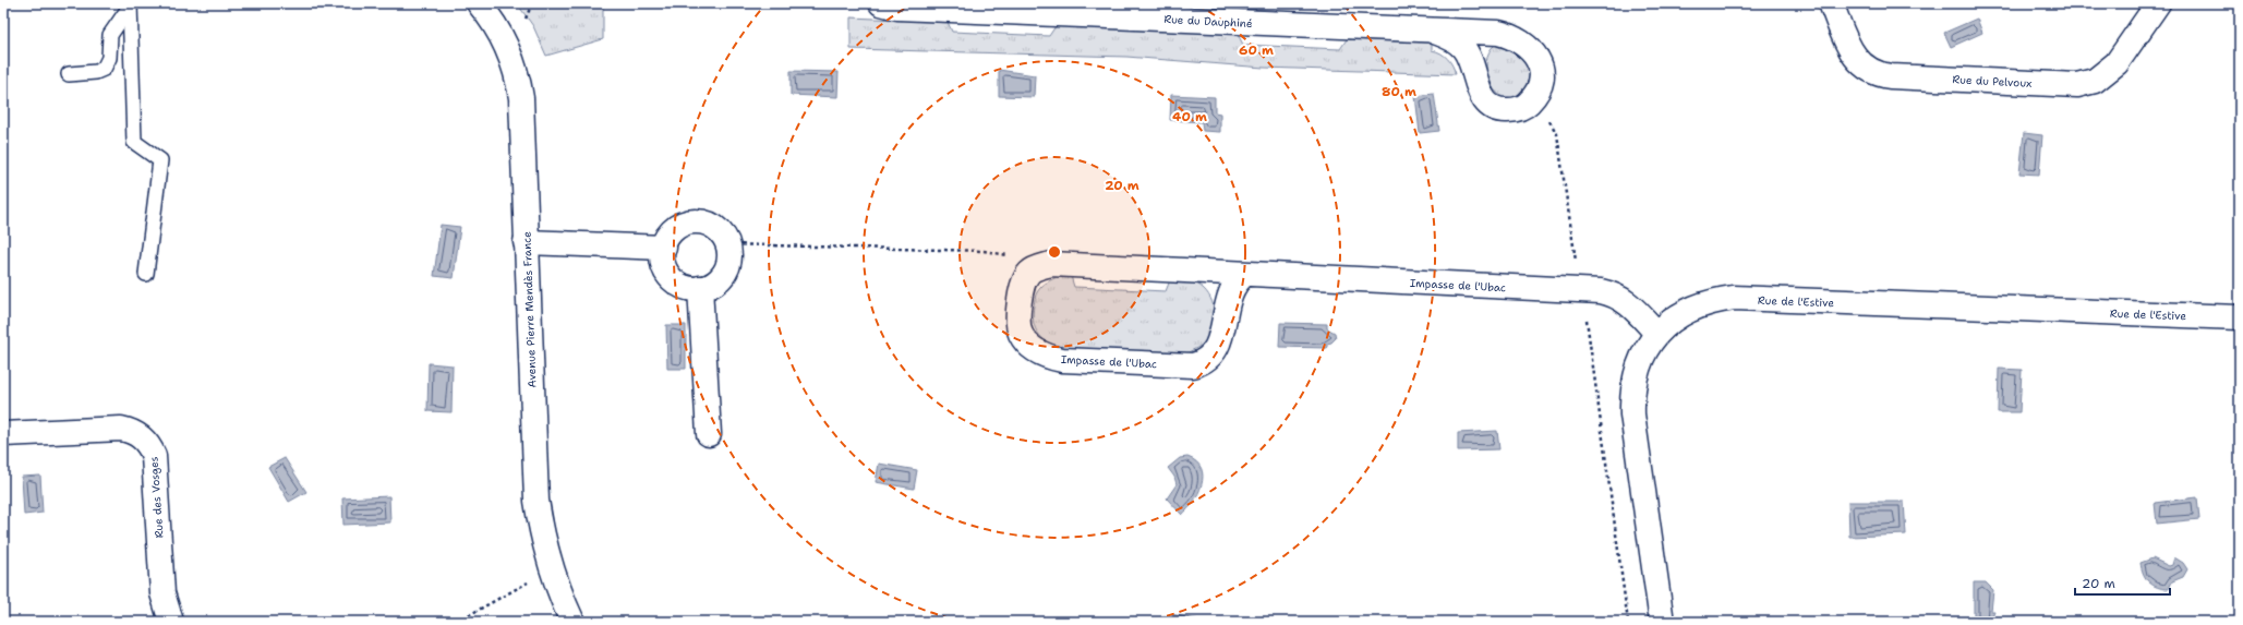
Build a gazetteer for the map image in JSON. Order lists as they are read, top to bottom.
{
  "streets": {
    "street": [
      "Rue du Dauphiné",
      "Rue du Pelvoux",
      "Impasse de l'Ubac",
      "Rue de l'Estive",
      "Avenue Pierre Mendès France",
      "Rue des Vosges"
    ]
  },
  "crossings": [
    ["Impasse de l'Ubac", "Rue de l'Estive"]
  ],
  "scale_bar": "20 m",
  "rings": [
    "60 m",
    "80 m",
    "40 m",
    "20 m"
  ]
}
